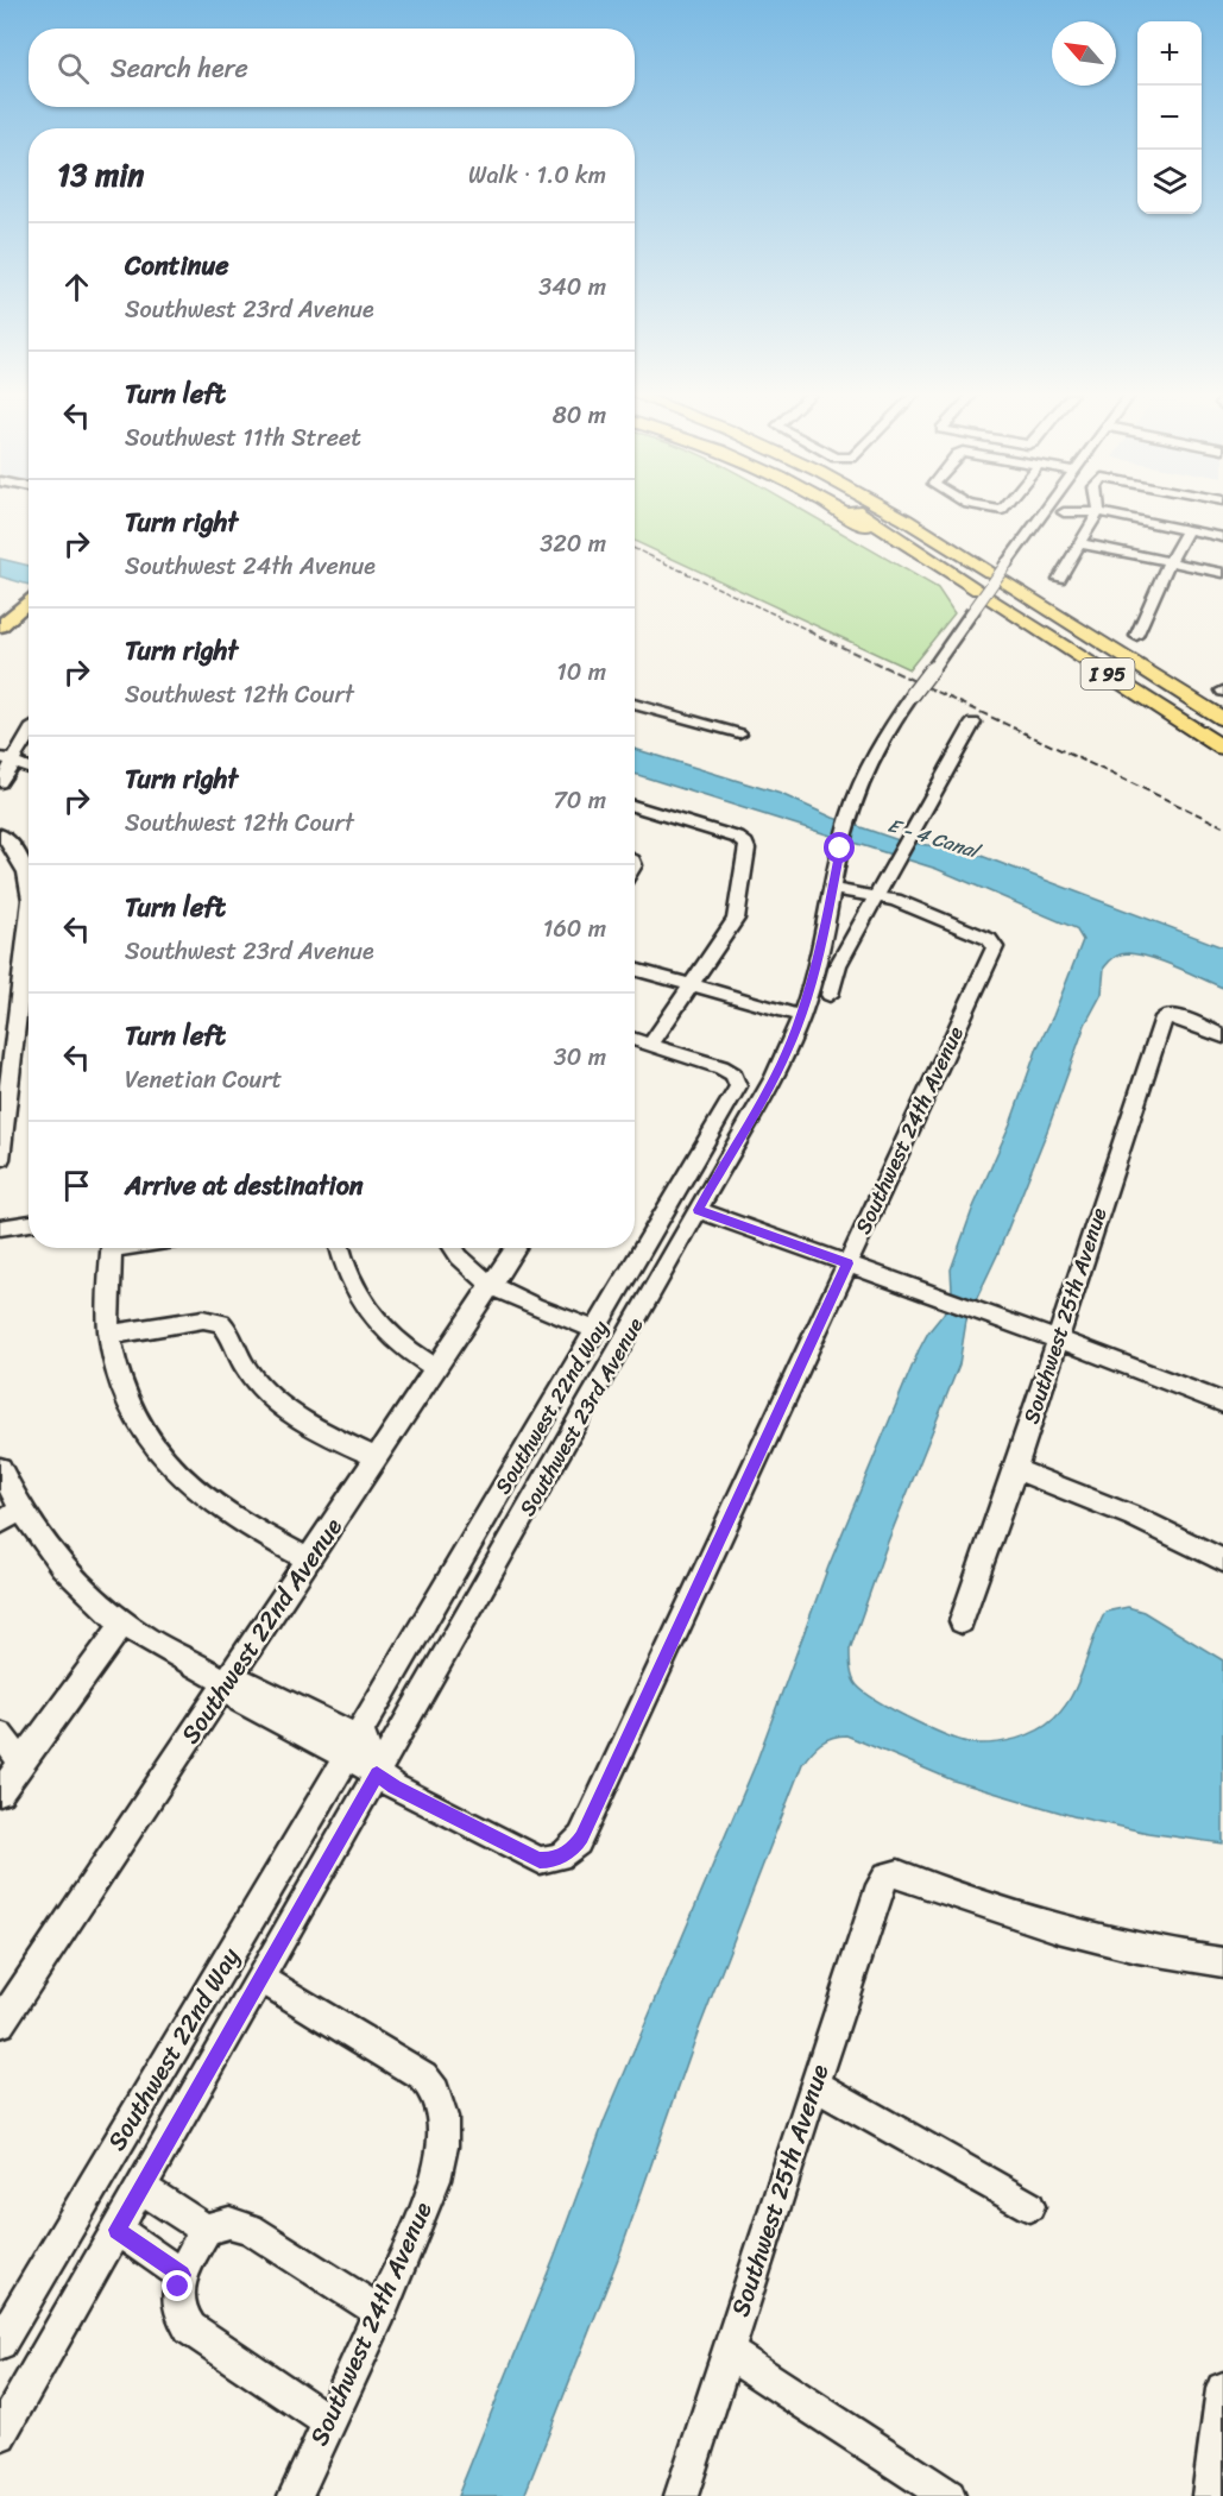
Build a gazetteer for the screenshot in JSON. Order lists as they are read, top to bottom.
{
  "streets": {
    "highway": ["I 95"],
    "street": [
      "Southwest 24th Avenue",
      "Southwest 25th Avenue",
      "Southwest 22nd Way",
      "Southwest 23rd Avenue",
      "Southwest 22nd Avenue"
    ]
  },
  "crossings": [
    ["I 95", "Southwest 23rd Avenue"],
    ["Southwest 24th Avenue", "Southwest 23rd Avenue"]
  ],
  "water": ["E - 4 Canal"],
  "north": "top left",
  "page": {
    "map_buttons": ["+", "−"],
    "search": "Search here",
    "heading": ["13 min", "Walk · 1.0 km"],
    "list": [
      ["Continue", "Southwest 23rd Avenue", "340 m"],
      ["Turn left", "Southwest 11th Street", "80 m"],
      ["Turn right", "Southwest 24th Avenue", "320 m"],
      ["Turn right", "Southwest 12th Court", "10 m"],
      ["Turn right", "Southwest 12th Court", "70 m"],
      ["Turn left", "Southwest 23rd Avenue", "160 m"],
      ["Turn left", "Venetian Court", "30 m"],
      "Arrive at destination"
    ]
  }
}
